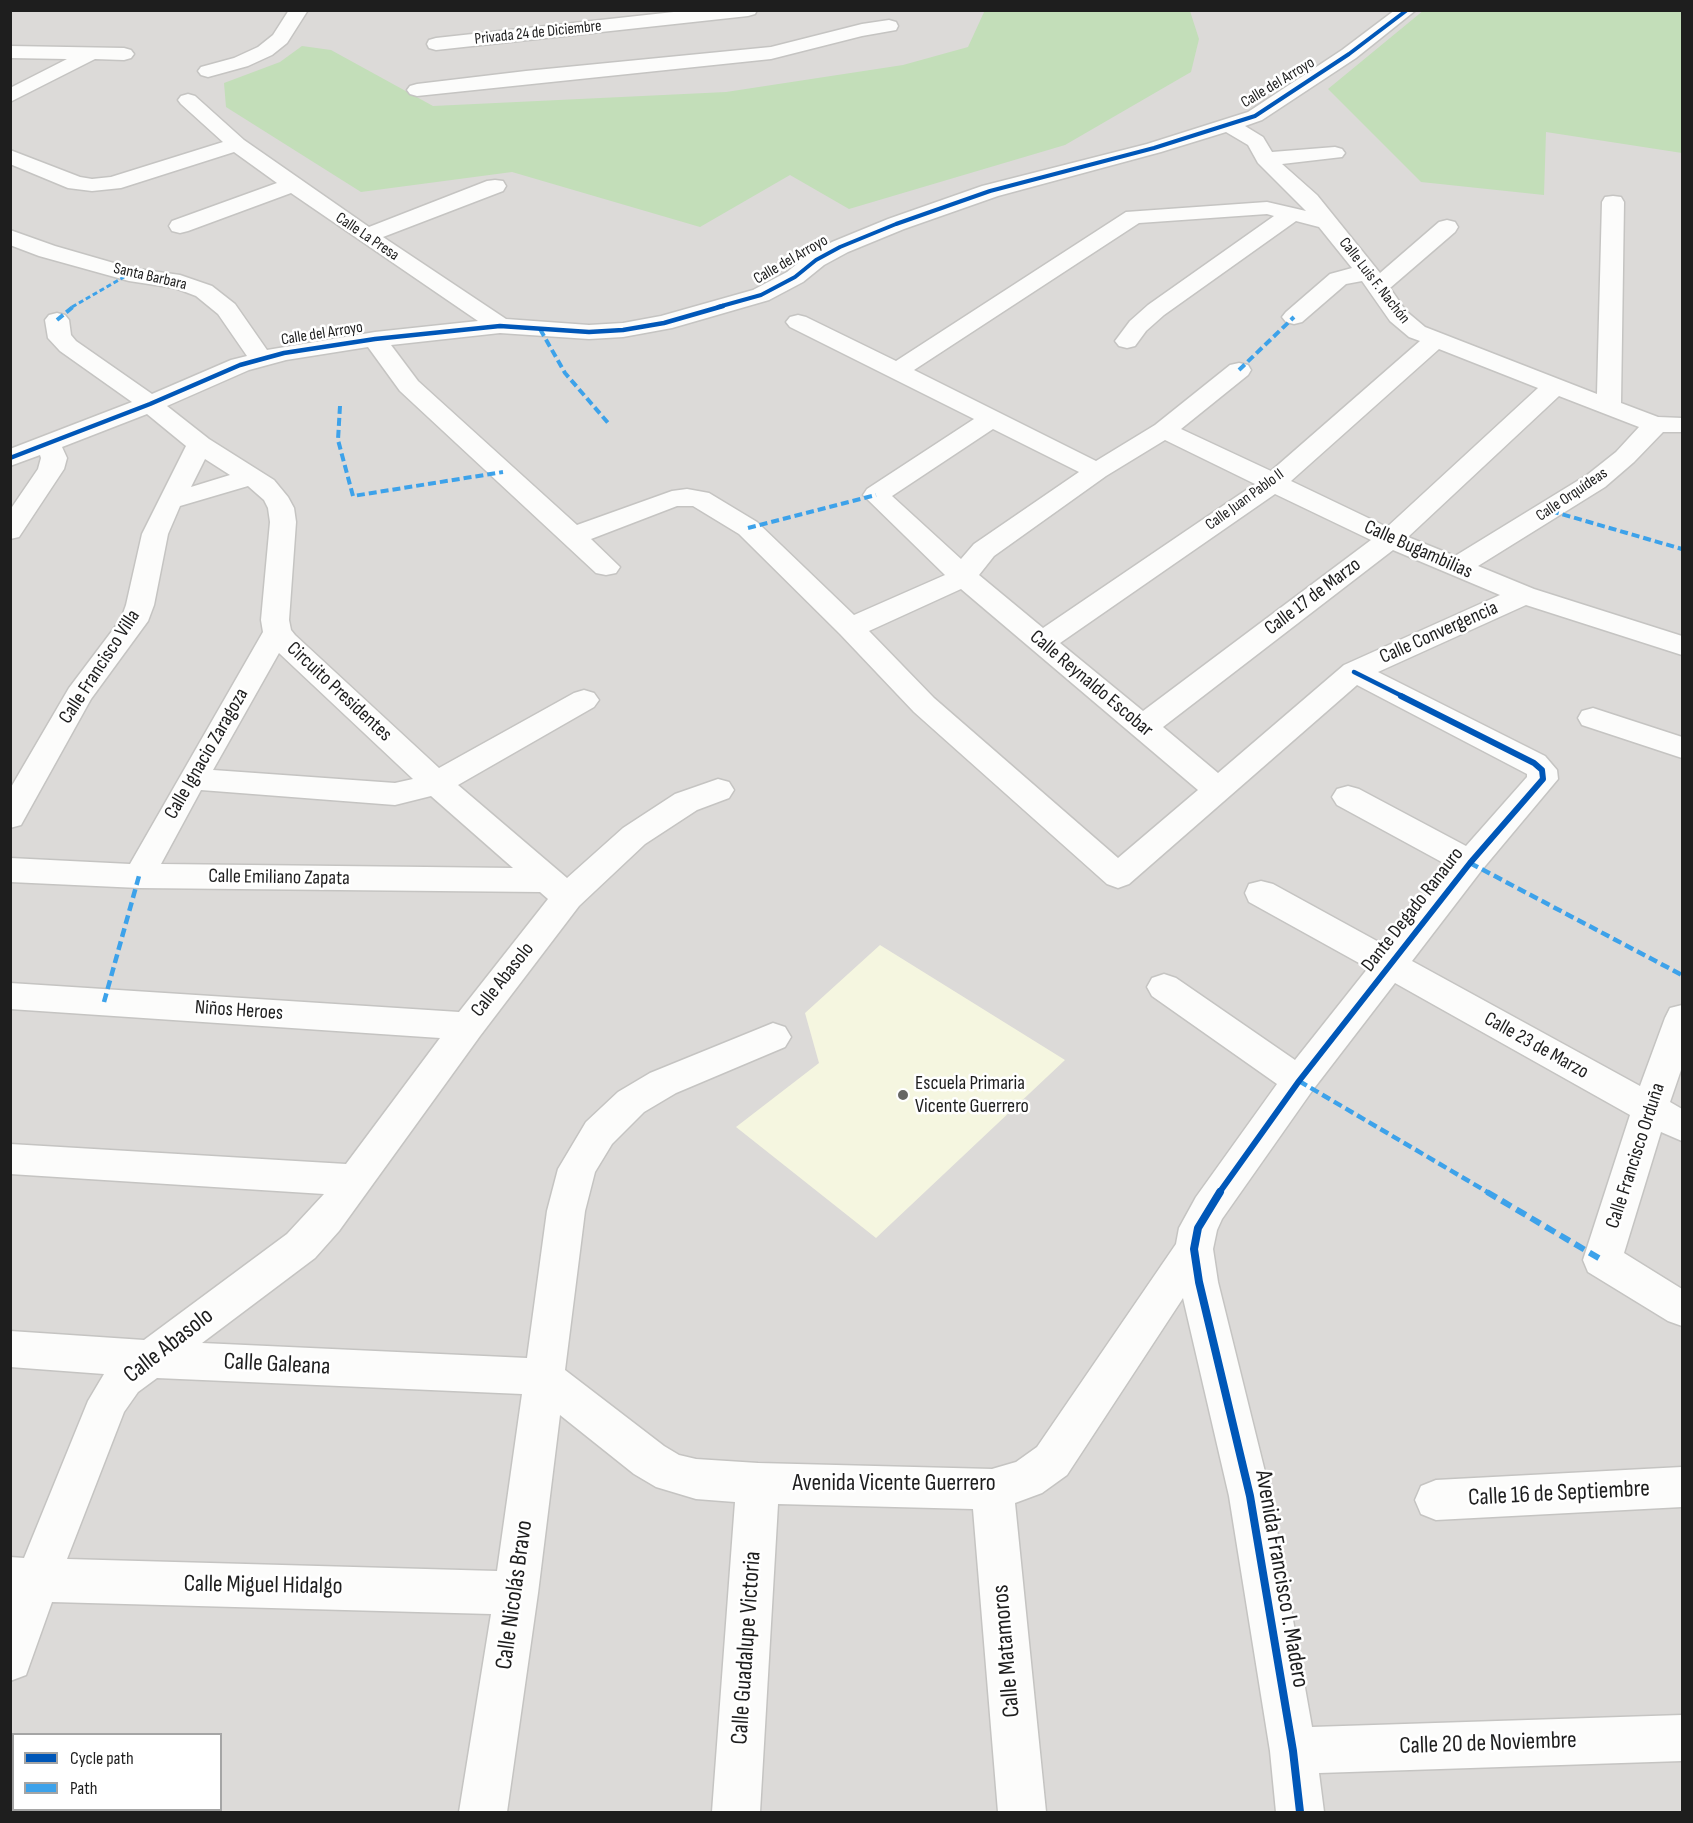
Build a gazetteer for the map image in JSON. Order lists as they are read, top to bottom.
{
  "streets": {
    "street": [
      "Privada 24 de Diciembre",
      "Calle del Arroyo",
      "Calle La Presa",
      "Santa Barbara",
      "Calle Luis F. Nachón",
      "Calle Orquídeas",
      "Calle Juan Pablo II",
      "Calle Bugambilias",
      "Calle 17 de Marzo",
      "Calle Convergencia",
      "Calle Francisco Villa",
      "Calle Reynaldo Escobar",
      "Circuito Presidentes",
      "Calle Ignacio Zaragoza",
      "Calle Emiliano Zapata",
      "Dante Degado Ranauro",
      "Calle Abasolo",
      "Niños Heroes",
      "Calle 23 de Marzo",
      "Calle Francisco Orduña",
      "Calle Galeana",
      "Avenida Vicente Guerrero",
      "Calle 16 de Septiembre",
      "Avenida Francisco I. Madero",
      "Calle Miguel Hidalgo",
      "Calle Nicolás Bravo",
      "Calle Guadalupe Victoria",
      "Calle Matamoros",
      "Calle 20 de Noviembre"
    ]
  },
  "crossings": [
    ["Calle del Arroyo", "Calle La Presa"],
    ["Calle del Arroyo", "Santa Barbara"],
    ["Calle del Arroyo", "Calle Luis F. Nachón"],
    ["Calle del Arroyo", "Circuito Presidentes"],
    ["Calle Luis F. Nachón", "Calle Orquídeas"],
    ["Calle Luis F. Nachón", "Calle Juan Pablo II"],
    ["Calle Luis F. Nachón", "Calle 17 de Marzo"],
    ["Calle Orquídeas", "Calle Bugambilias"],
    ["Calle Juan Pablo II", "Calle Bugambilias"],
    ["Calle Juan Pablo II", "Calle Reynaldo Escobar"],
    ["Calle Bugambilias", "Calle 17 de Marzo"],
    ["Calle Bugambilias", "Calle Convergencia"],
    ["Calle 17 de Marzo", "Calle Reynaldo Escobar"],
    ["Calle Convergencia", "Calle Reynaldo Escobar"],
    ["Calle Convergencia", "Dante Degado Ranauro"],
    ["Calle Francisco Villa", "Circuito Presidentes"],
    ["Circuito Presidentes", "Calle Ignacio Zaragoza"],
    ["Circuito Presidentes", "Calle Emiliano Zapata"],
    ["Circuito Presidentes", "Calle Abasolo"],
    ["Calle Ignacio Zaragoza", "Calle Emiliano Zapata"],
    ["Calle Emiliano Zapata", "Calle Abasolo"],
    ["Dante Degado Ranauro", "Calle 23 de Marzo"],
    ["Dante Degado Ranauro", "Avenida Vicente Guerrero"],
    ["Dante Degado Ranauro", "Avenida Francisco I. Madero"],
    ["Calle Abasolo", "Niños Heroes"],
    ["Calle Abasolo", "Calle Galeana"],
    ["Calle Abasolo", "Calle Miguel Hidalgo"],
    ["Calle 23 de Marzo", "Calle Francisco Orduña"],
    ["Calle Galeana", "Avenida Vicente Guerrero"],
    ["Calle Galeana", "Calle Nicolás Bravo"],
    ["Avenida Vicente Guerrero", "Avenida Francisco I. Madero"],
    ["Avenida Vicente Guerrero", "Calle Nicolás Bravo"],
    ["Avenida Vicente Guerrero", "Calle Guadalupe Victoria"],
    ["Avenida Vicente Guerrero", "Calle Matamoros"],
    ["Avenida Francisco I. Madero", "Calle 20 de Noviembre"],
    ["Calle Miguel Hidalgo", "Calle Nicolás Bravo"]
  ],
  "places": ["Escuela Primaria Vicente Guerrero"],
  "legend": ["Cycle path", "Path"]
}
